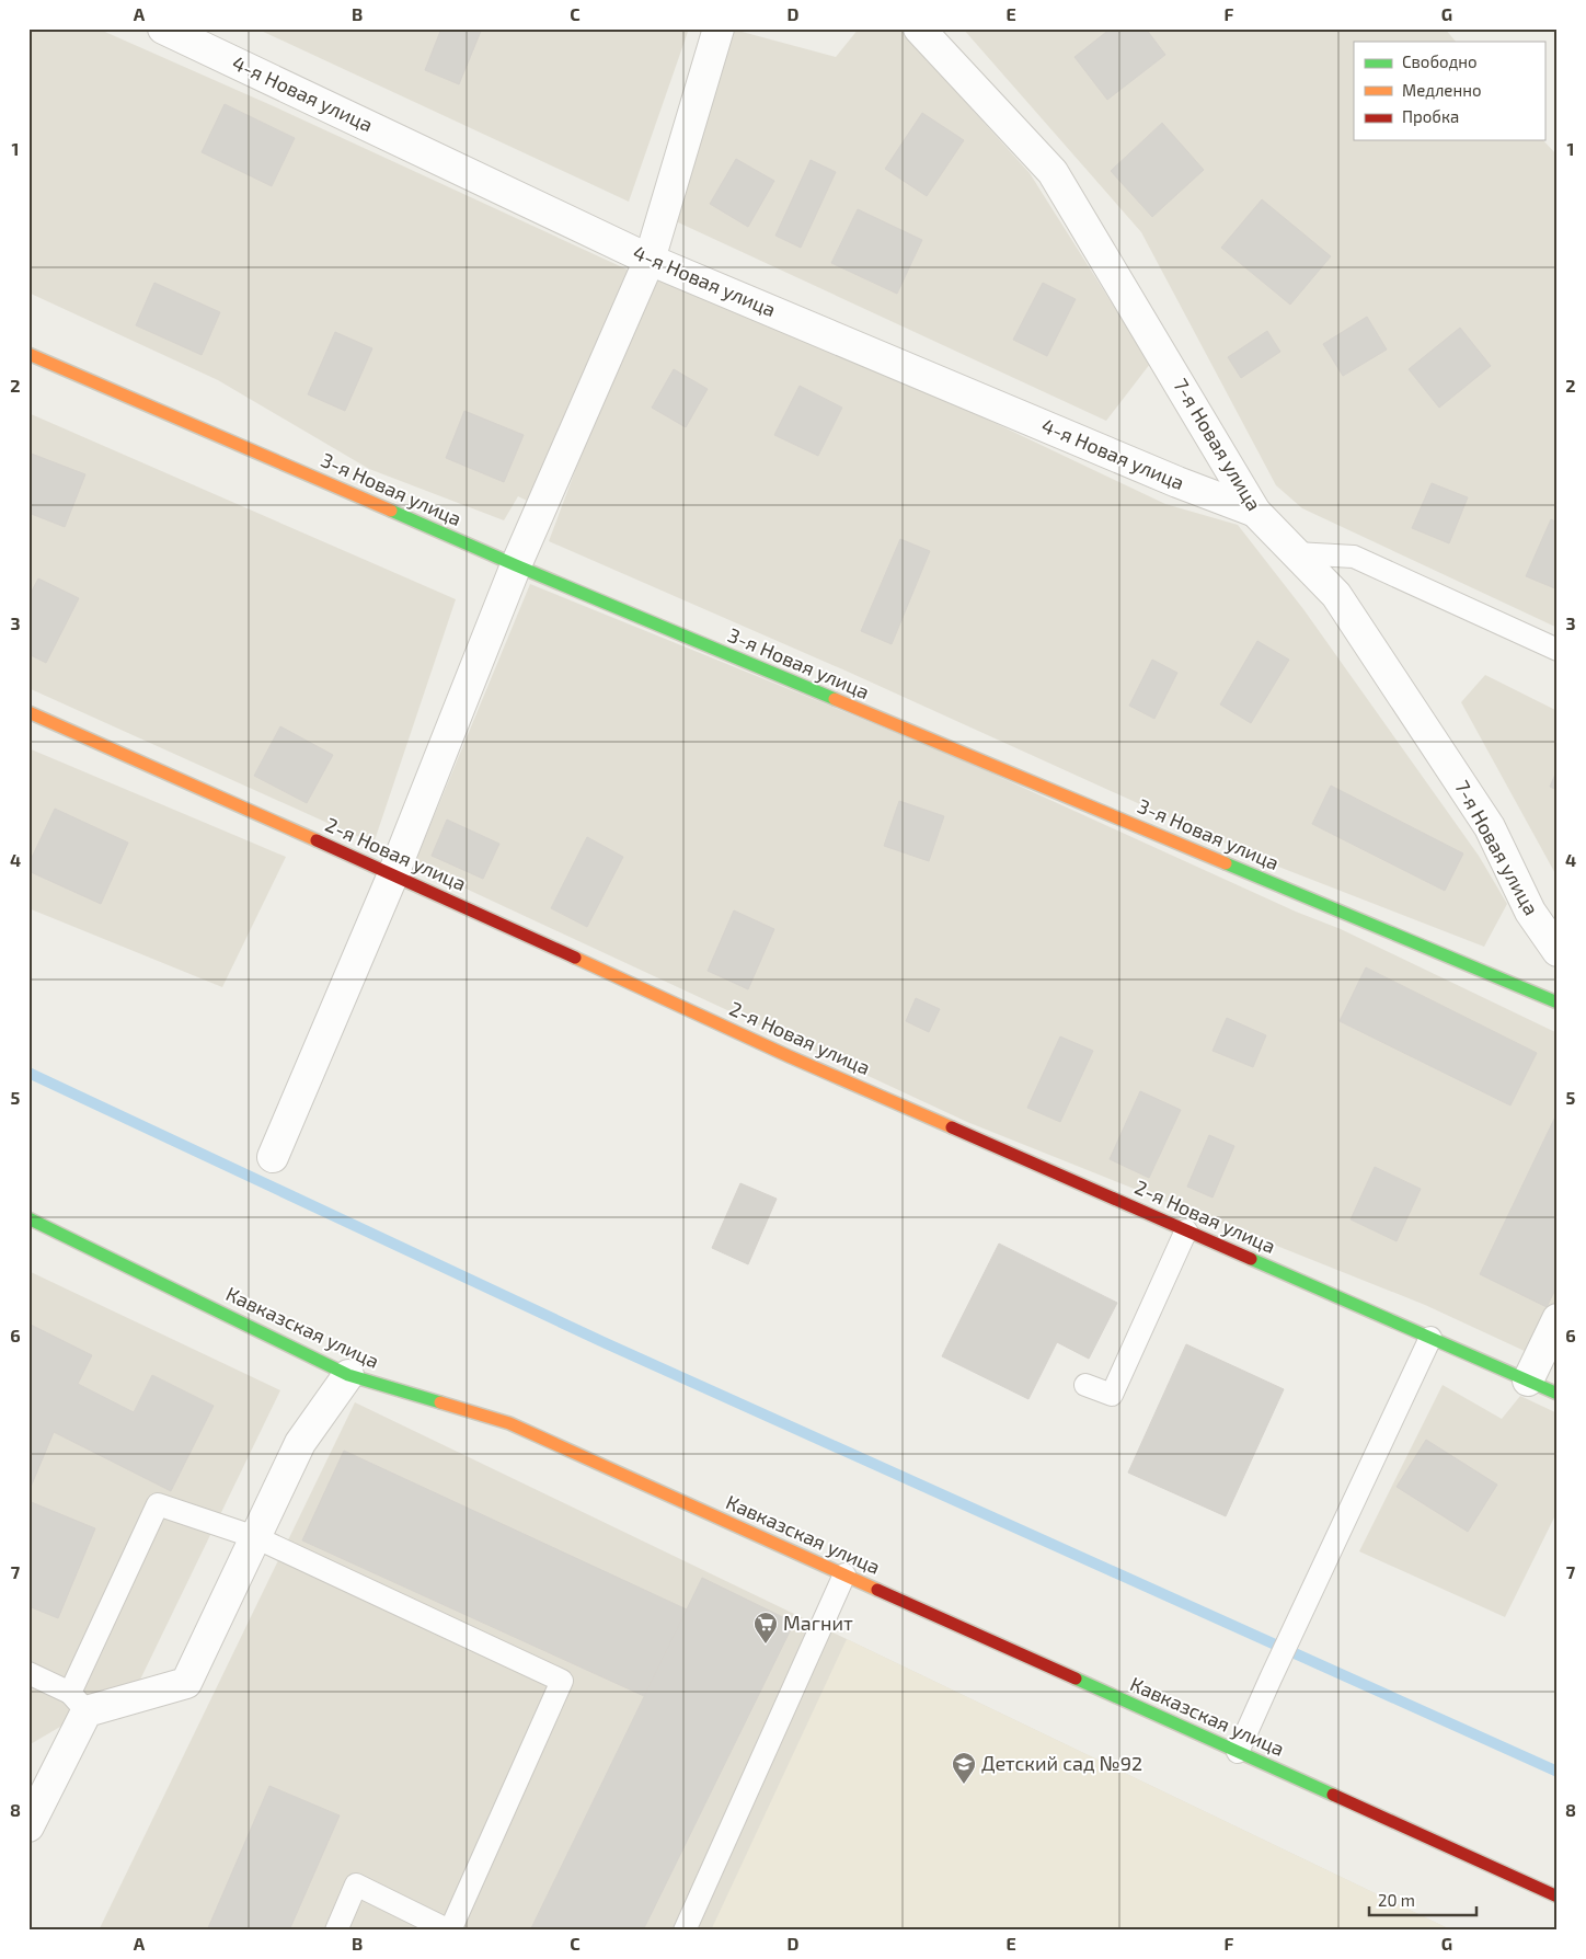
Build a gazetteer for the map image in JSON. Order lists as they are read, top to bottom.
{
  "streets": {
    "street": [
      "4-я Новая улица",
      "7-я Новая улица",
      "3-я Новая улица",
      "2-я Новая улица",
      "Кавказская улица"
    ]
  },
  "crossings": [
    ["4-я Новая улица", "7-я Новая улица"]
  ],
  "places": {
    "supermarket": ["Магнит"],
    "school or university": ["Детский сад №92"]
  },
  "legend": ["Свободно", "Медленно", "Пробка"],
  "scale_bar": "20 m",
  "grid": {
    "columns": [
      "A",
      "B",
      "C",
      "D",
      "E",
      "F",
      "G"
    ],
    "rows": [
      "1",
      "2",
      "3",
      "4",
      "5",
      "6",
      "7",
      "8"
    ]
  }
}
